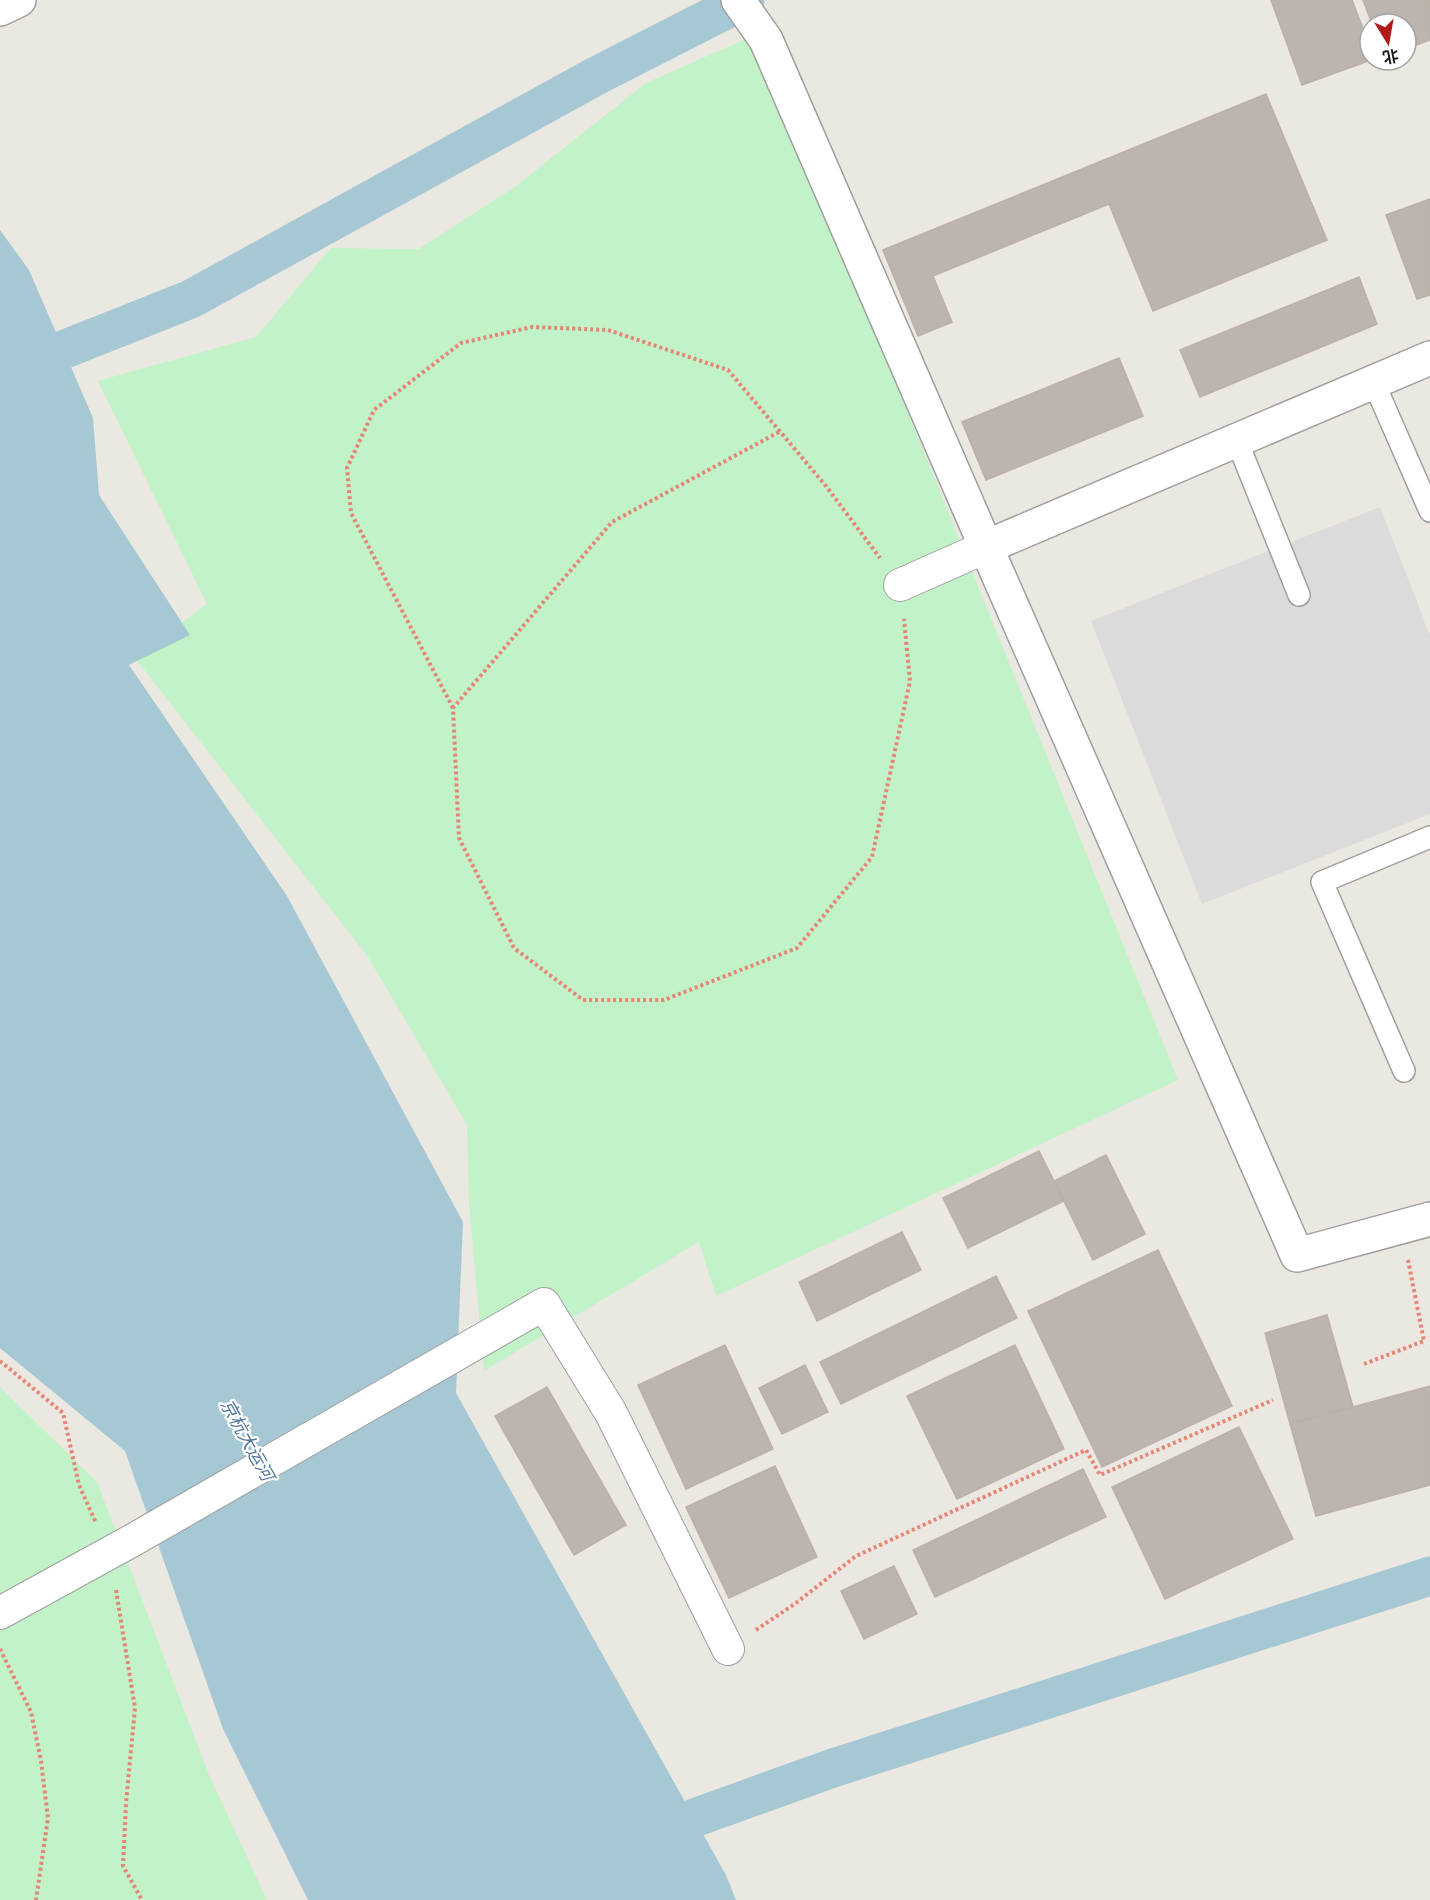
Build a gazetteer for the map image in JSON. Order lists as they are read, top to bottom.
{
  "water": ["京杭大运河"],
  "north": "bottom"
}
